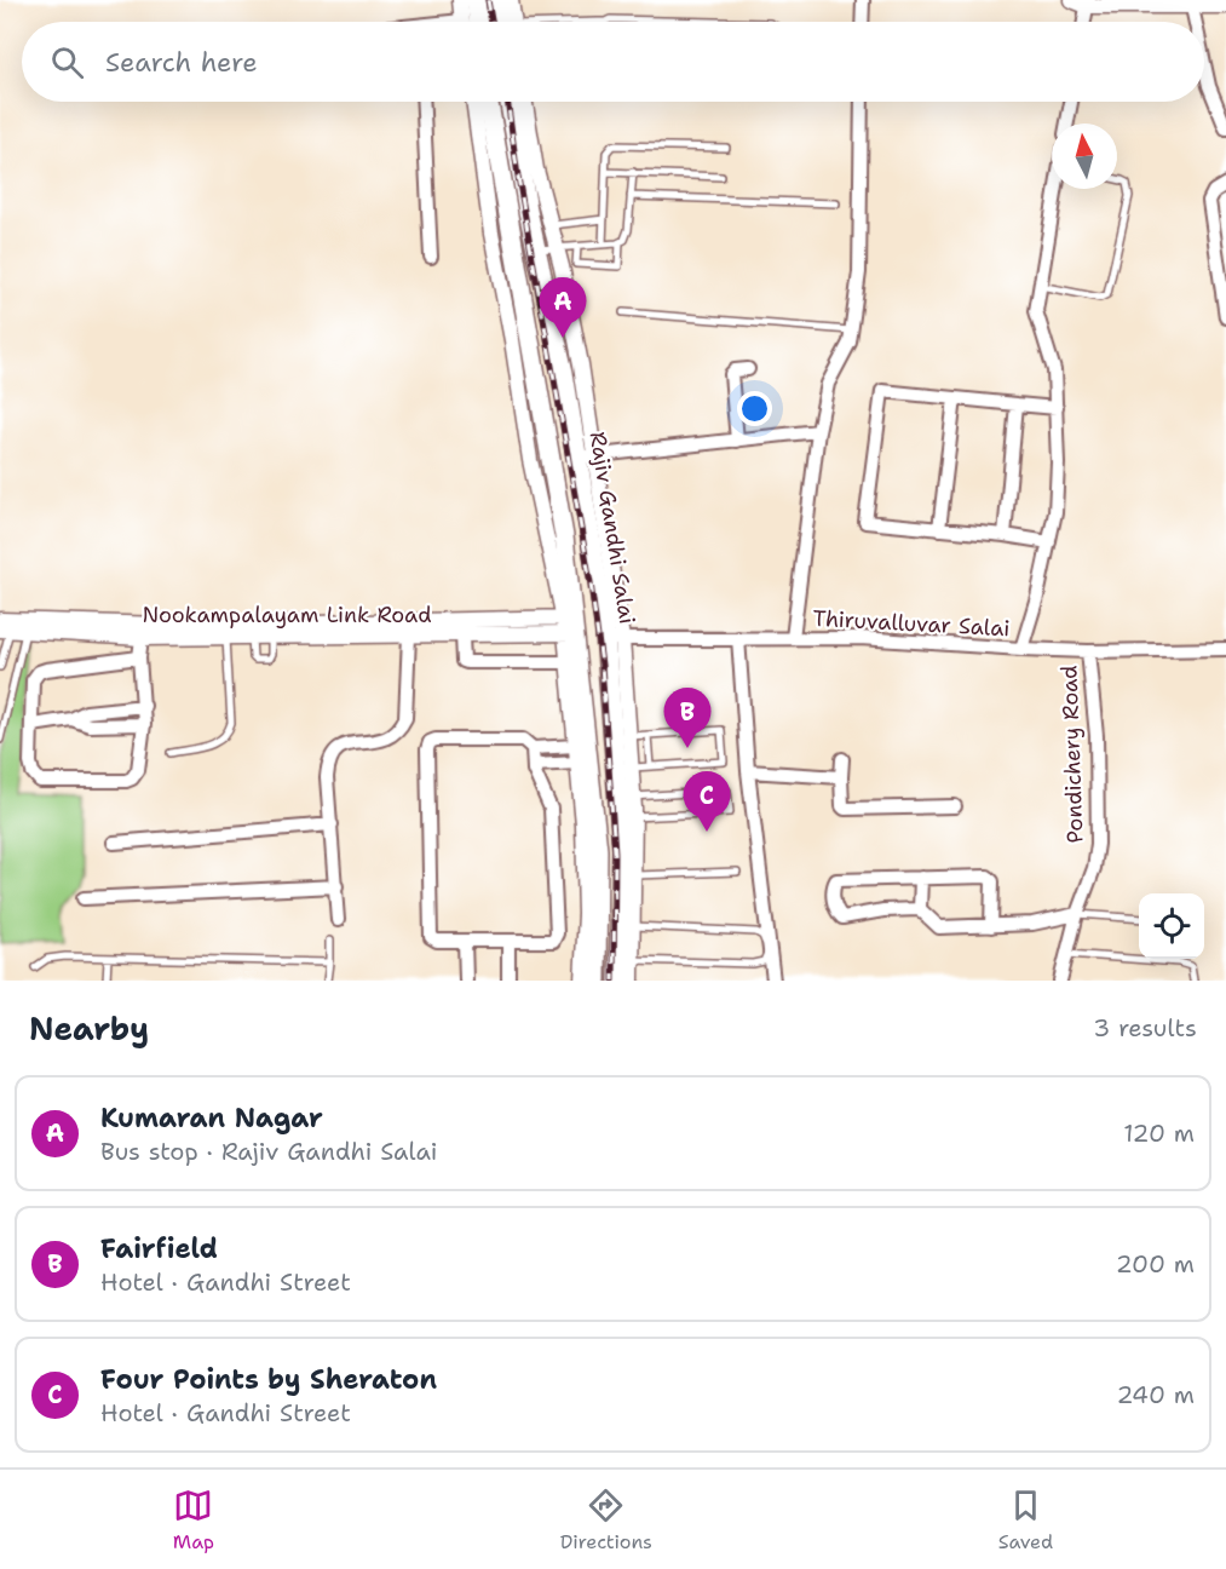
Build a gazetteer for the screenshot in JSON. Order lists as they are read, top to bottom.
{
  "streets": {
    "main road": ["Rajiv Gandhi Salai"],
    "street": ["Nookampalayam Link Road", "Thiruvalluvar Salai", "Pondichery Road"]
  },
  "crossings": [
    ["Rajiv Gandhi Salai", "Thiruvalluvar Salai"],
    ["Thiruvalluvar Salai", "Pondichery Road"]
  ],
  "north": "top",
  "page": {
    "search": "Search here",
    "pins": ["A", "B", "C"],
    "heading": ["Nearby", "3 results"],
    "list": [
      {
        "mark": "A",
        "name": "Kumaran Nagar",
        "note": "Bus stop · Rajiv Gandhi Salai",
        "value": "120 m"
      },
      {
        "mark": "B",
        "name": "Fairfield",
        "note": "Hotel · Gandhi Street",
        "value": "200 m"
      },
      {
        "mark": "C",
        "name": "Four Points by Sheraton",
        "note": "Hotel · Gandhi Street",
        "value": "240 m"
      }
    ],
    "nav": ["Map", "Directions", "Saved"]
  }
}
